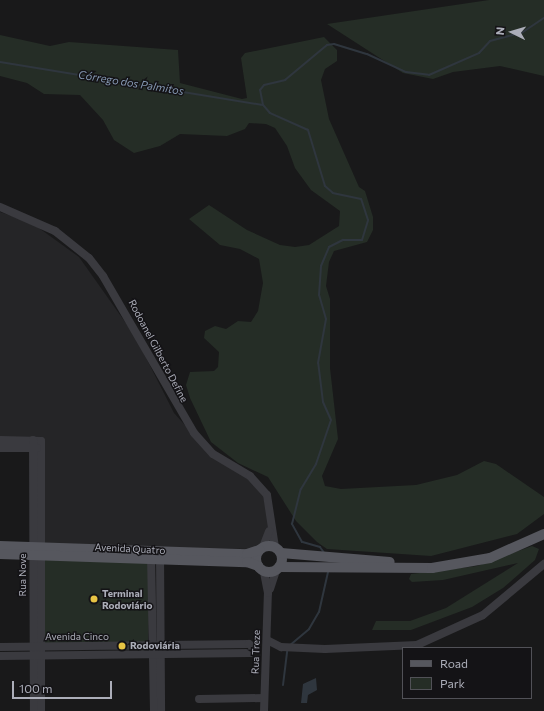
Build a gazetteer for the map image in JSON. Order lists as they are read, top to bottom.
{
  "streets": {
    "main road": ["Avenida Quatro"],
    "street": [
      "Rodoanel Gilberto Define",
      "Rua Nove",
      "Avenida Cinco",
      "Rua Treze"
    ]
  },
  "crossings": [
    ["Rodoanel Gilberto Define", "Avenida Quatro"],
    ["Avenida Quatro", "Rua Nove"],
    ["Avenida Quatro", "Rua Treze"],
    ["Rua Nove", "Avenida Cinco"]
  ],
  "water": ["Córrego dos Palmitos"],
  "places": ["Terminal Rodoviário", "Rodoviária"],
  "legend": ["Road", "Park"],
  "scale_bar": "100 m",
  "north": "left"
}
